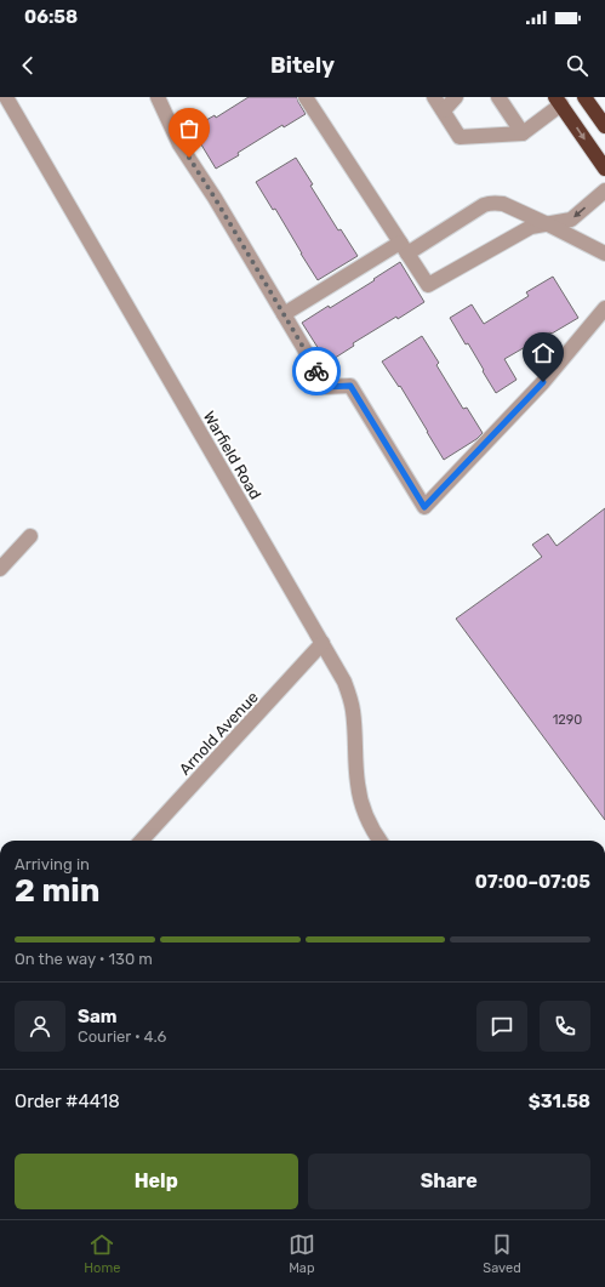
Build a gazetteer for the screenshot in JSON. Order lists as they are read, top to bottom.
{
  "streets": {
    "street": ["Warfield Road", "Arnold Avenue"]
  },
  "crossings": [
    ["Warfield Road", "Arnold Avenue"]
  ],
  "house_numbers": ["1290"],
  "page": {
    "status": "06:58",
    "header": "Bitely",
    "heading": ["2 min", "Arriving in", "07:00–07:05"],
    "panel": [
      "Sam",
      "Courier · 4.6",
      "Order #4418",
      "$31.58"
    ],
    "bar": "On the way · 130 m",
    "buttons": ["Help", "Share"],
    "tabs": ["Home", "Map", "Saved"]
  }
}
